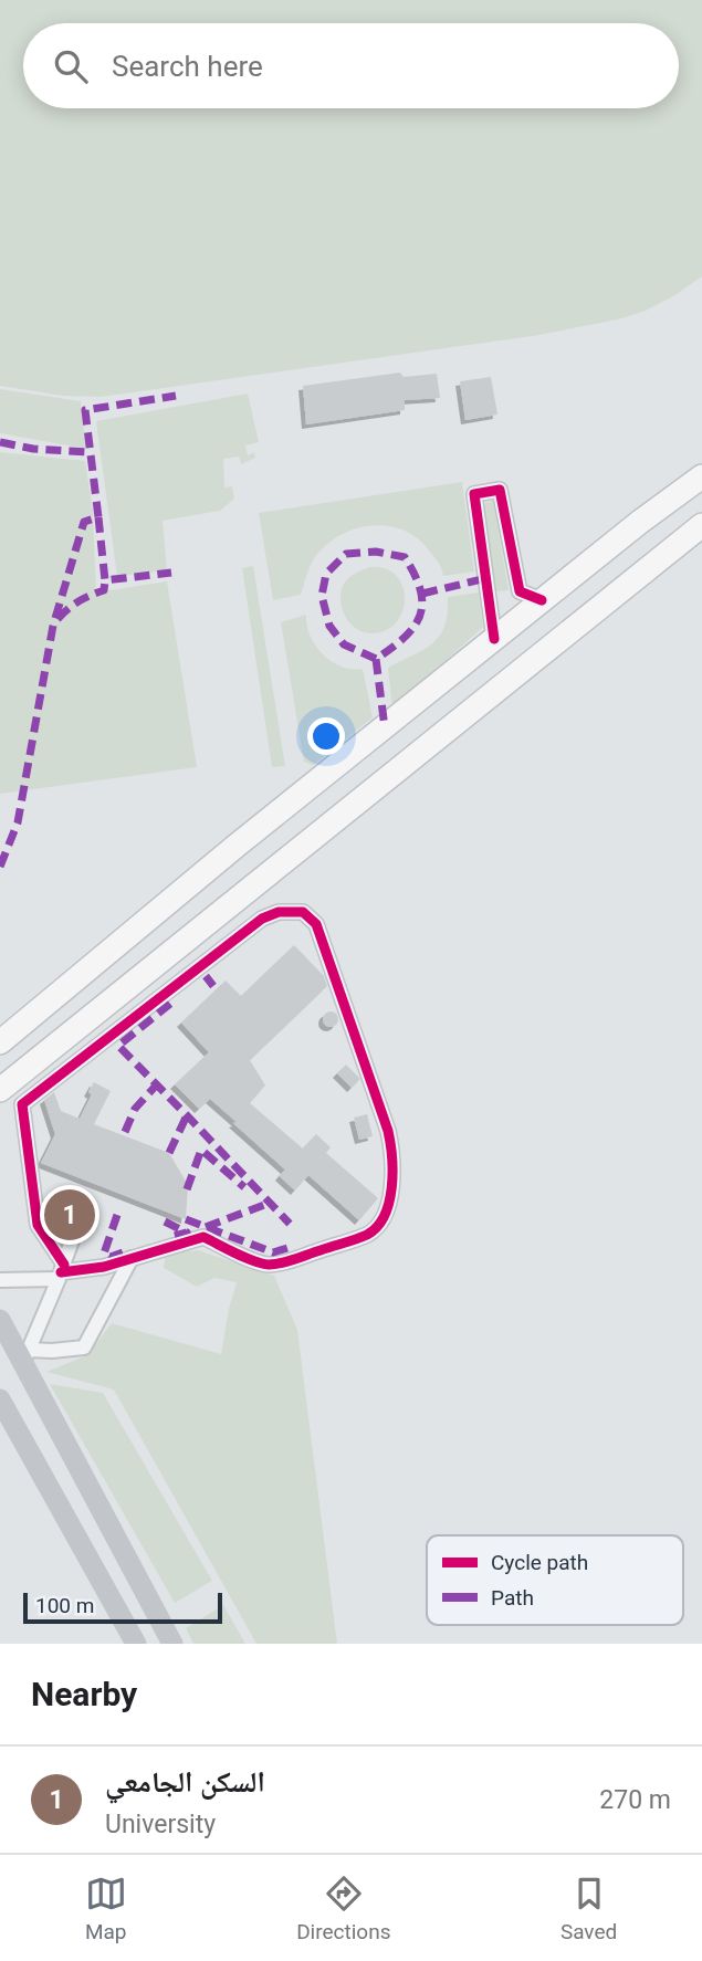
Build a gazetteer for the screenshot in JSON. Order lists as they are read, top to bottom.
{
  "legend": ["Cycle path", "Path"],
  "scale_bar": "100 m",
  "page": {
    "search": "Search here",
    "pins": "1",
    "scale": "100 m",
    "heading": "Nearby",
    "list": [
      {
        "mark": "1",
        "name": "السكن الجامعي",
        "note": "University",
        "value": "270 m"
      }
    ],
    "nav": ["Map", "Directions", "Saved"]
  }
}
